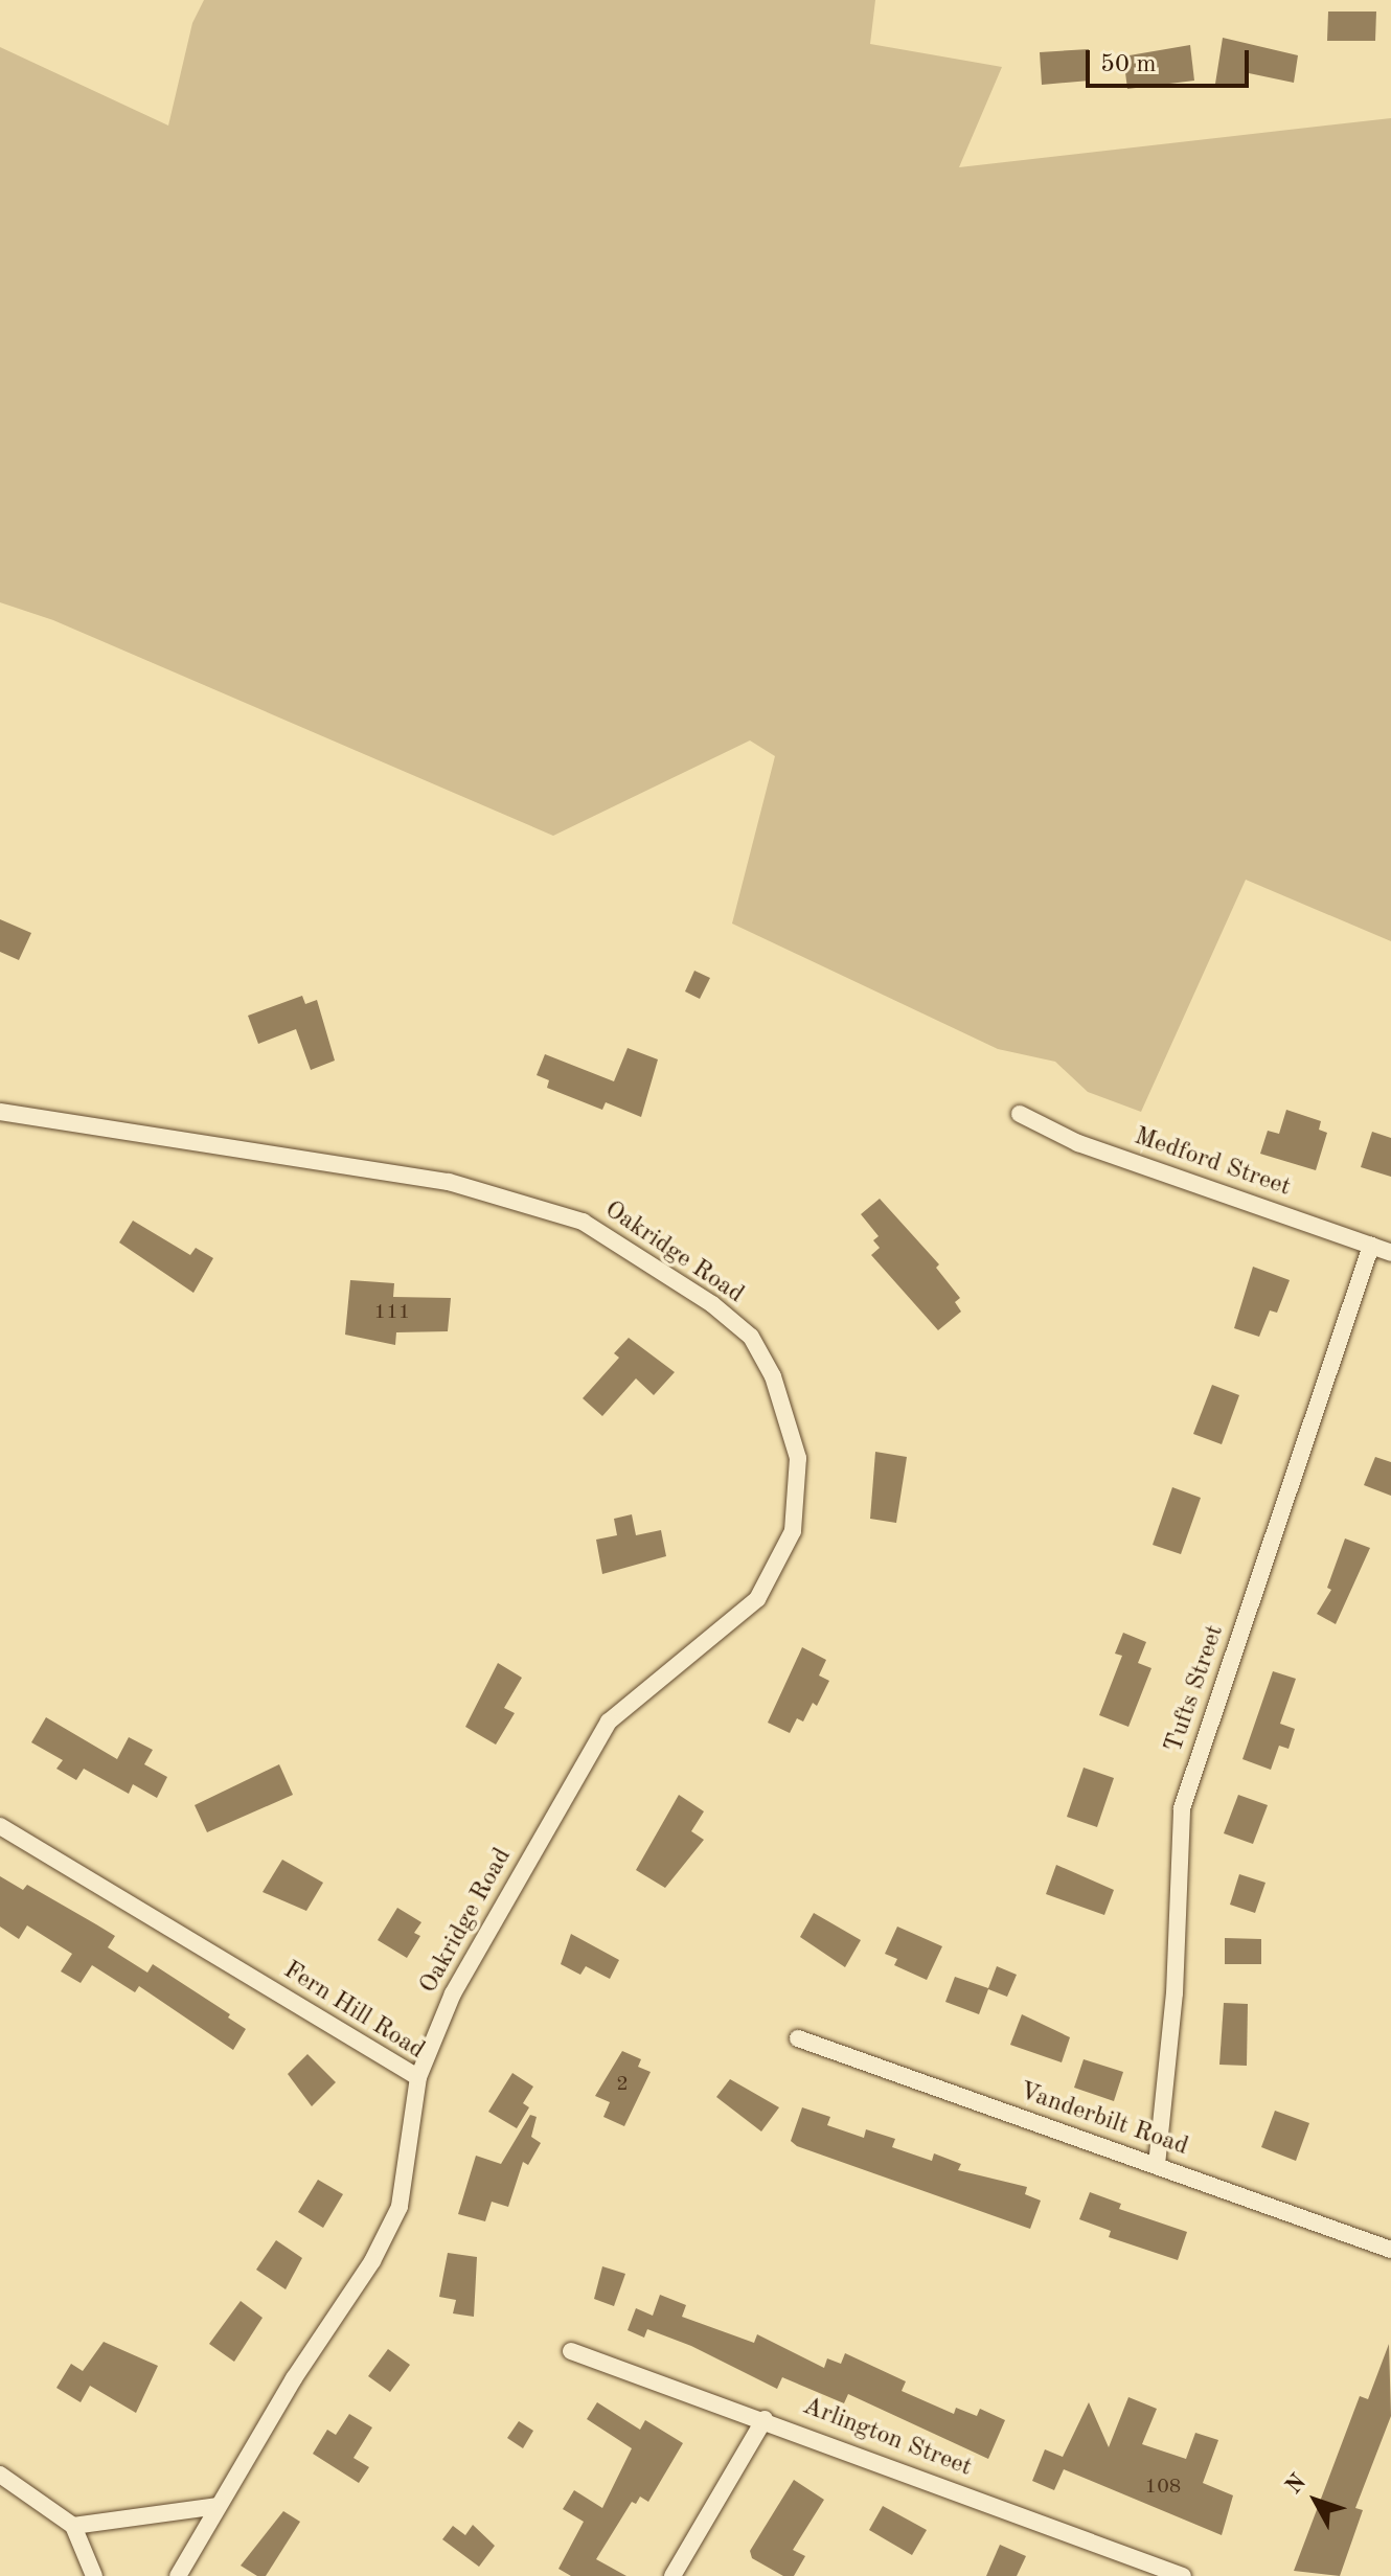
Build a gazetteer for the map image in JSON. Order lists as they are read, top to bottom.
{
  "streets": {
    "street": [
      "Medford Street",
      "Oakridge Road",
      "Tufts Street",
      "Fern Hill Road",
      "Vanderbilt Road",
      "Arlington Street"
    ]
  },
  "crossings": [
    ["Medford Street", "Tufts Street"],
    ["Oakridge Road", "Fern Hill Road"],
    ["Tufts Street", "Vanderbilt Road"]
  ],
  "house_numbers": ["111", "2", "108"],
  "scale_bar": "50 m",
  "north": "top left"
}
